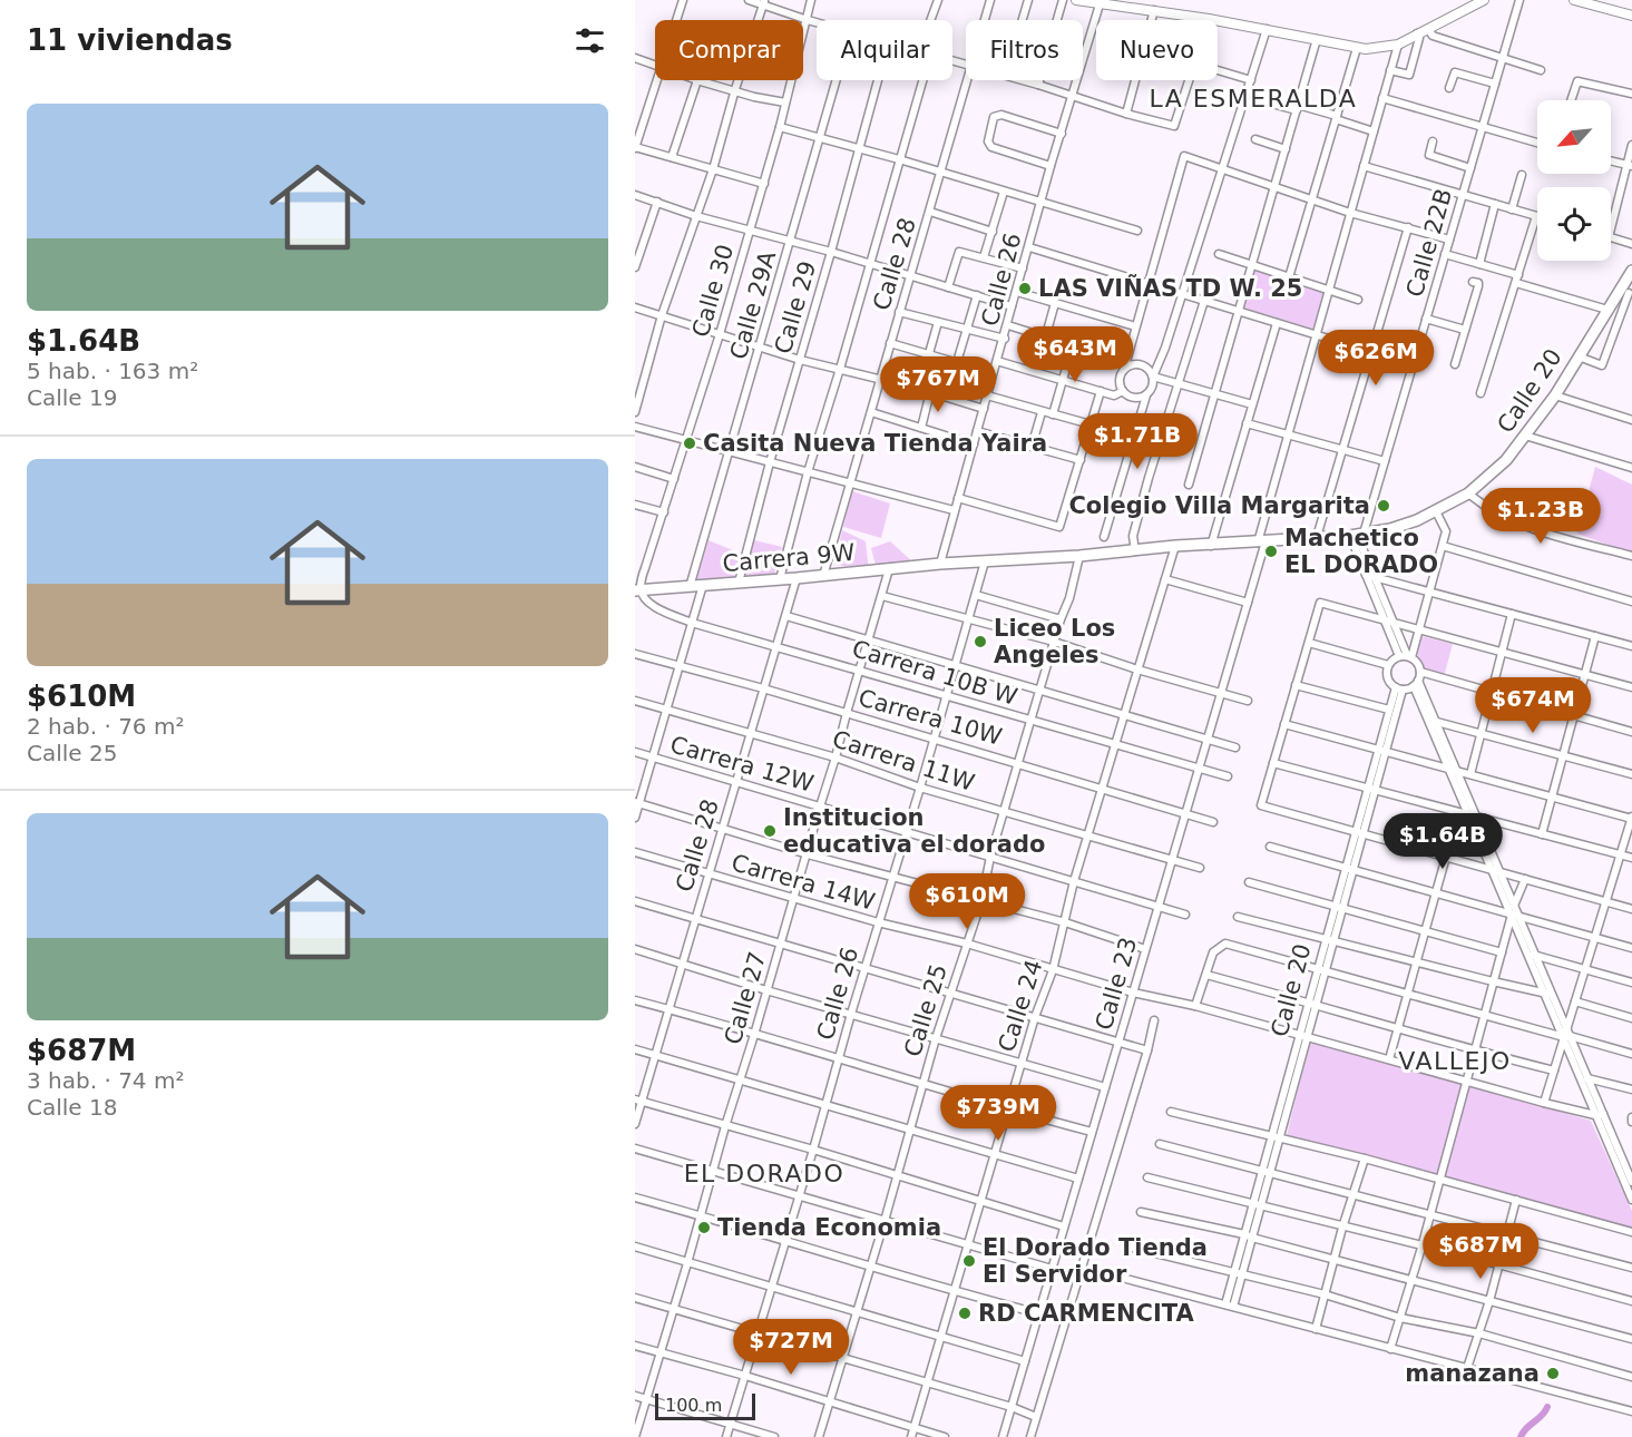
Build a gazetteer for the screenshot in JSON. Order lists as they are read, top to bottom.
{
  "streets": {
    "main road": ["Calle 20", "Carrera 9W"],
    "street": [
      "Calle 22B",
      "Calle 28",
      "Calle 26",
      "Calle 30",
      "Calle 29A",
      "Calle 29",
      "Carrera 10B W",
      "Carrera 10W",
      "Carrera 11W",
      "Carrera 12W",
      "Carrera 14W",
      "Calle 23",
      "Calle 27",
      "Calle 24",
      "Calle 25"
    ]
  },
  "crossings": [
    ["Calle 22B", "Calle 20"],
    ["Calle 28", "Carrera 9W"],
    ["Calle 28", "Carrera 10B W"],
    ["Calle 28", "Carrera 10W"],
    ["Calle 28", "Carrera 11W"],
    ["Calle 28", "Carrera 12W"],
    ["Calle 28", "Carrera 14W"],
    ["Calle 26", "Carrera 9W"],
    ["Calle 26", "Carrera 10B W"],
    ["Calle 26", "Carrera 10W"],
    ["Calle 26", "Carrera 11W"],
    ["Calle 26", "Carrera 12W"],
    ["Calle 26", "Carrera 14W"],
    ["Calle 30", "Carrera 9W"],
    ["Calle 30", "Carrera 10B W"],
    ["Calle 29A", "Carrera 9W"],
    ["Calle 29", "Carrera 9W"],
    ["Calle 20", "Carrera 9W"],
    ["Calle 20", "Carrera 14W"],
    ["Calle 20", "Calle 23"],
    ["Calle 20", "Calle 24"],
    ["Carrera 9W", "Carrera 10B W"],
    ["Carrera 9W", "Calle 27"],
    ["Carrera 9W", "Calle 24"],
    ["Carrera 9W", "Calle 25"],
    ["Carrera 10B W", "Calle 23"],
    ["Carrera 10B W", "Calle 27"],
    ["Carrera 10B W", "Calle 24"],
    ["Carrera 10B W", "Calle 25"],
    ["Carrera 10W", "Calle 23"],
    ["Carrera 10W", "Calle 27"],
    ["Carrera 10W", "Calle 24"],
    ["Carrera 10W", "Calle 25"],
    ["Carrera 11W", "Calle 23"],
    ["Carrera 11W", "Calle 27"],
    ["Carrera 11W", "Calle 24"],
    ["Carrera 11W", "Calle 25"],
    ["Carrera 12W", "Calle 23"],
    ["Carrera 12W", "Calle 27"],
    ["Carrera 12W", "Calle 24"],
    ["Carrera 12W", "Calle 25"],
    ["Carrera 14W", "Calle 23"],
    ["Carrera 14W", "Calle 27"],
    ["Carrera 14W", "Calle 24"],
    ["Carrera 14W", "Calle 25"]
  ],
  "districts": ["LA ESMERALDA", "VALLEJO", "EL DORADO"],
  "places": [
    "LAS VIÑAS TD W. 25",
    "Casita Nueva Tienda Yaira",
    "Colegio Villa Margarita",
    "Machetico EL DORADO",
    "Liceo Los Angeles",
    "Institucion educativa el dorado",
    "Tienda Economia",
    "El Dorado Tienda El Servidor",
    "RD CARMENCITA",
    "manazana"
  ],
  "scale_bar": "100 m",
  "north": "bottom left",
  "page": {
    "heading": "11 viviendas",
    "chip": [
      "Comprar",
      "Alquilar",
      "Filtros",
      "Nuevo"
    ],
    "list": [
      {
        "name": "$1.64B",
        "note": "5 hab. · 163 m² · Calle 19"
      },
      {
        "name": "$610M",
        "note": "2 hab. · 76 m² · Calle 25"
      },
      {
        "name": "$687M",
        "note": "3 hab. · 74 m² · Calle 18"
      }
    ],
    "price": [
      "$643M",
      "$626M",
      "$767M",
      "$1.71B",
      "$1.23B",
      "$674M",
      "$1.64B",
      "$610M",
      "$739M",
      "$687M",
      "$727M"
    ],
    "scale": "100 m"
  }
}
